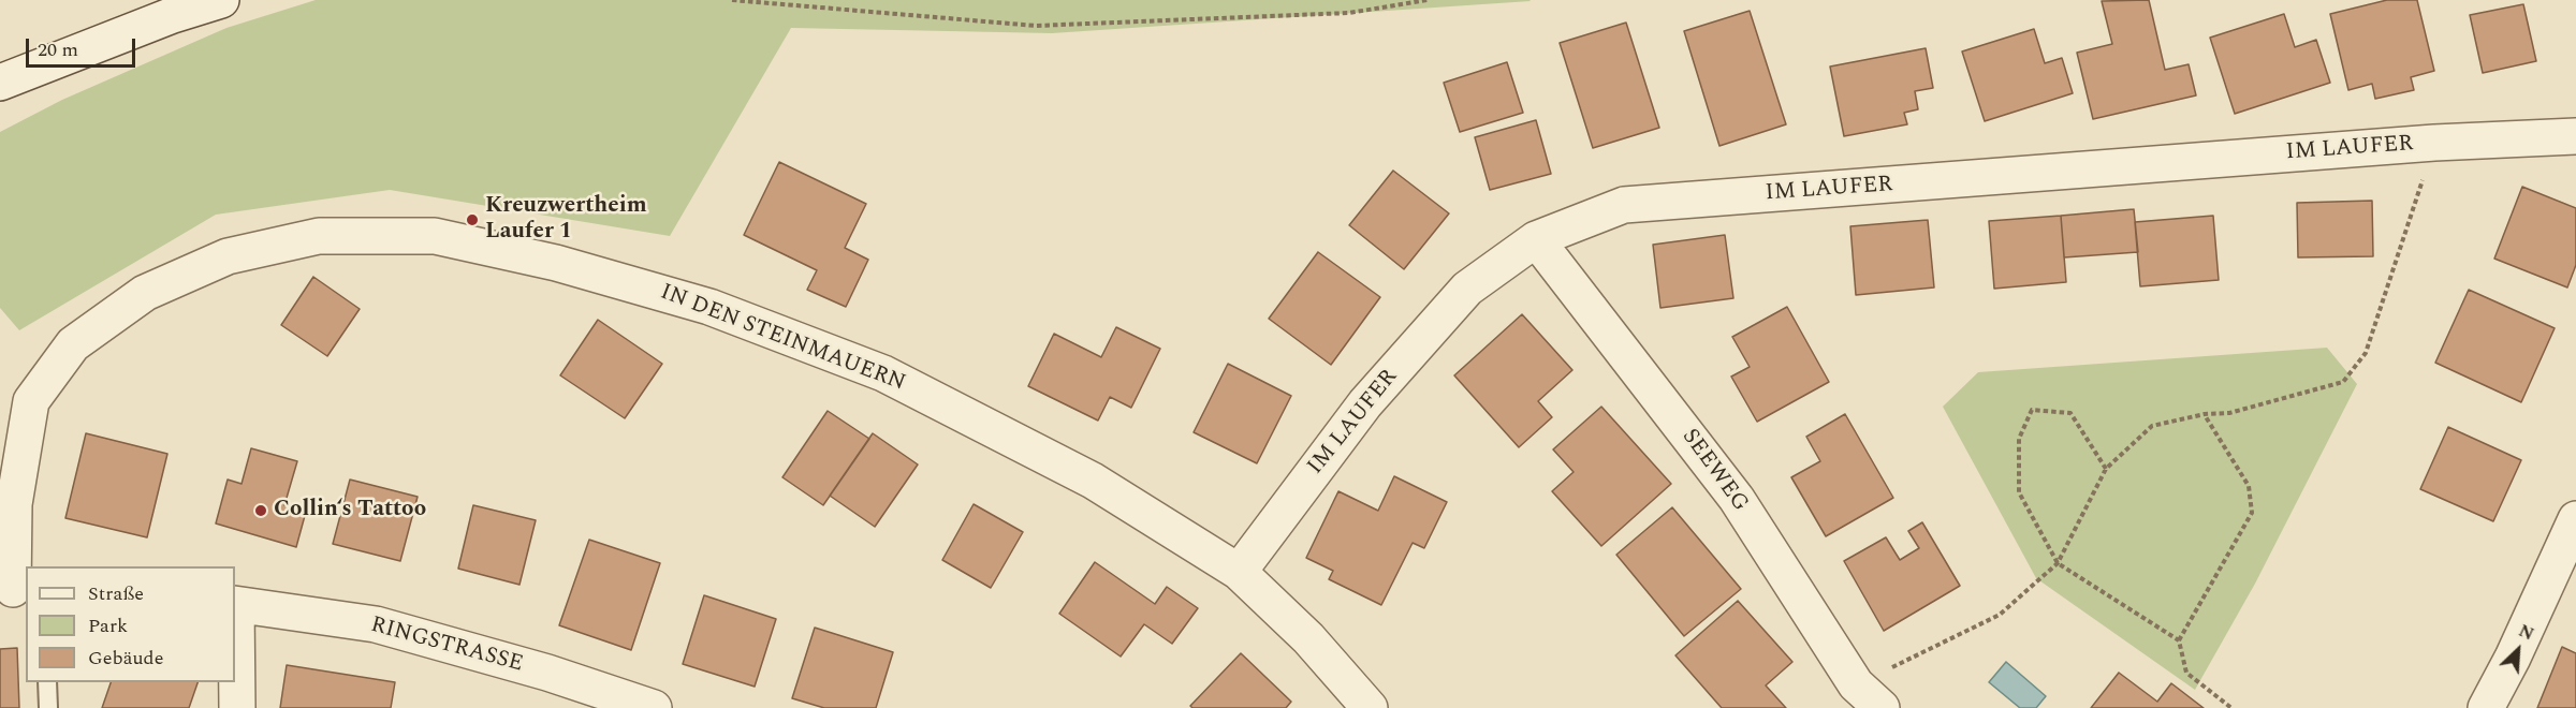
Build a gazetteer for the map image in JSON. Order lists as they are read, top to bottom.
{
  "streets": {
    "street": [
      "IM LAUFER",
      "IN DEN STEINMAUERN",
      "SEEWEG",
      "RINGSTRASSE"
    ]
  },
  "crossings": [
    ["IM LAUFER", "IN DEN STEINMAUERN"],
    ["IM LAUFER", "SEEWEG"]
  ],
  "places": ["Kreuzwertheim Laufer 1", "Collin‘s Tattoo"],
  "legend": ["Straße", "Park", "Gebäude"],
  "scale_bar": "20 m",
  "north": "top right"
}
